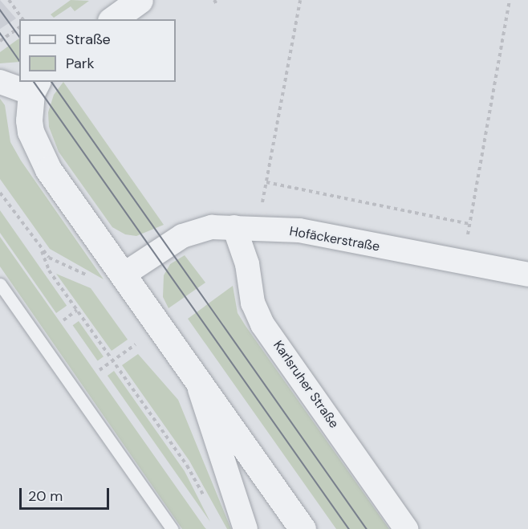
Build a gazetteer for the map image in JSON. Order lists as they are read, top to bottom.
{
  "streets": {
    "street": ["Hofäckerstraße", "Karlsruher Straße"]
  },
  "crossings": [
    ["Hofäckerstraße", "Karlsruher Straße"]
  ],
  "legend": ["Straße", "Park"],
  "scale_bar": "20 m"
}
